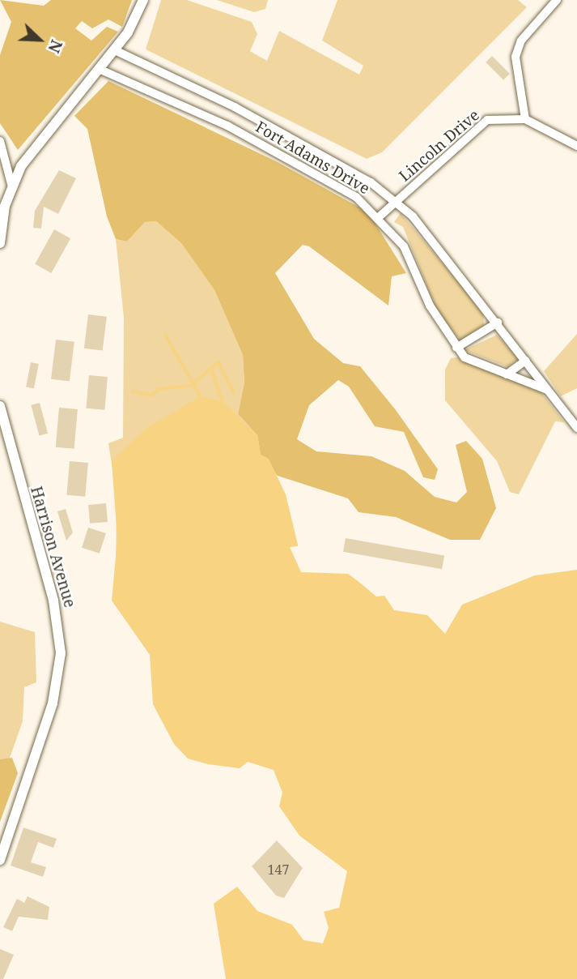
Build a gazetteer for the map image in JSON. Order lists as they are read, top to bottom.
{
  "streets": {
    "main road": ["Harrison Avenue"],
    "street": ["Lincoln Drive", "Fort Adams Drive"]
  },
  "crossings": [
    ["Lincoln Drive", "Fort Adams Drive"]
  ],
  "house_numbers": ["147"],
  "north": "bottom right"
}
